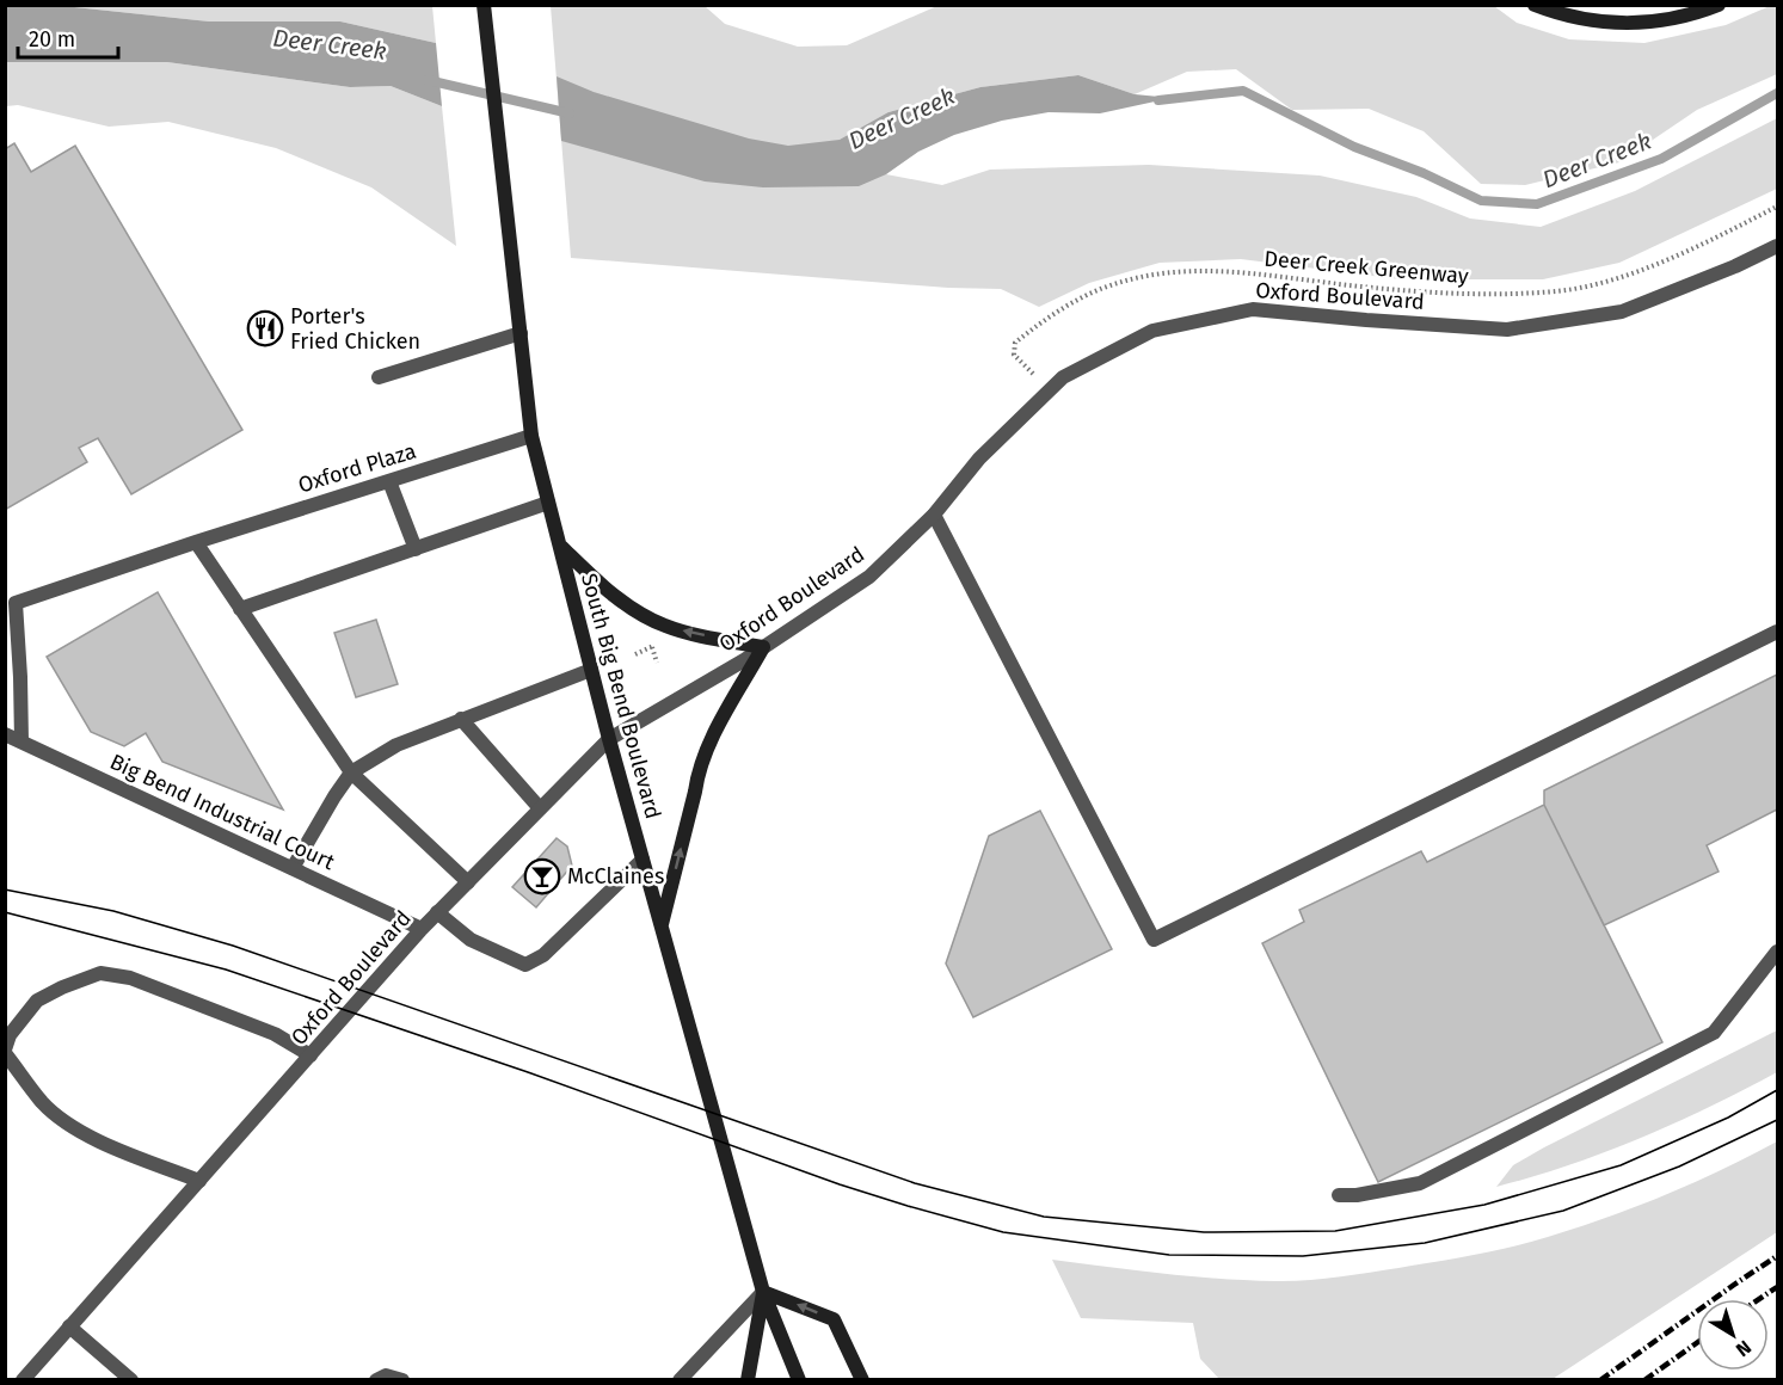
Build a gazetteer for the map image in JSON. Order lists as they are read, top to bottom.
{
  "streets": {
    "main road": ["South Big Bend Boulevard"],
    "street": ["Oxford Boulevard", "Oxford Plaza", "Big Bend Industrial Court"],
    "path": ["Deer Creek Greenway"]
  },
  "crossings": [
    ["Deer Creek Greenway", "Oxford Boulevard"],
    ["Oxford Boulevard", "South Big Bend Boulevard"],
    ["Oxford Boulevard", "Big Bend Industrial Court"],
    ["Oxford Plaza", "South Big Bend Boulevard"]
  ],
  "water": ["Deer Creek"],
  "places": {
    "restaurant": ["Porter's Fried Chicken"],
    "bar": ["McClaines"]
  },
  "scale_bar": "20 m",
  "north": "bottom right"
}
